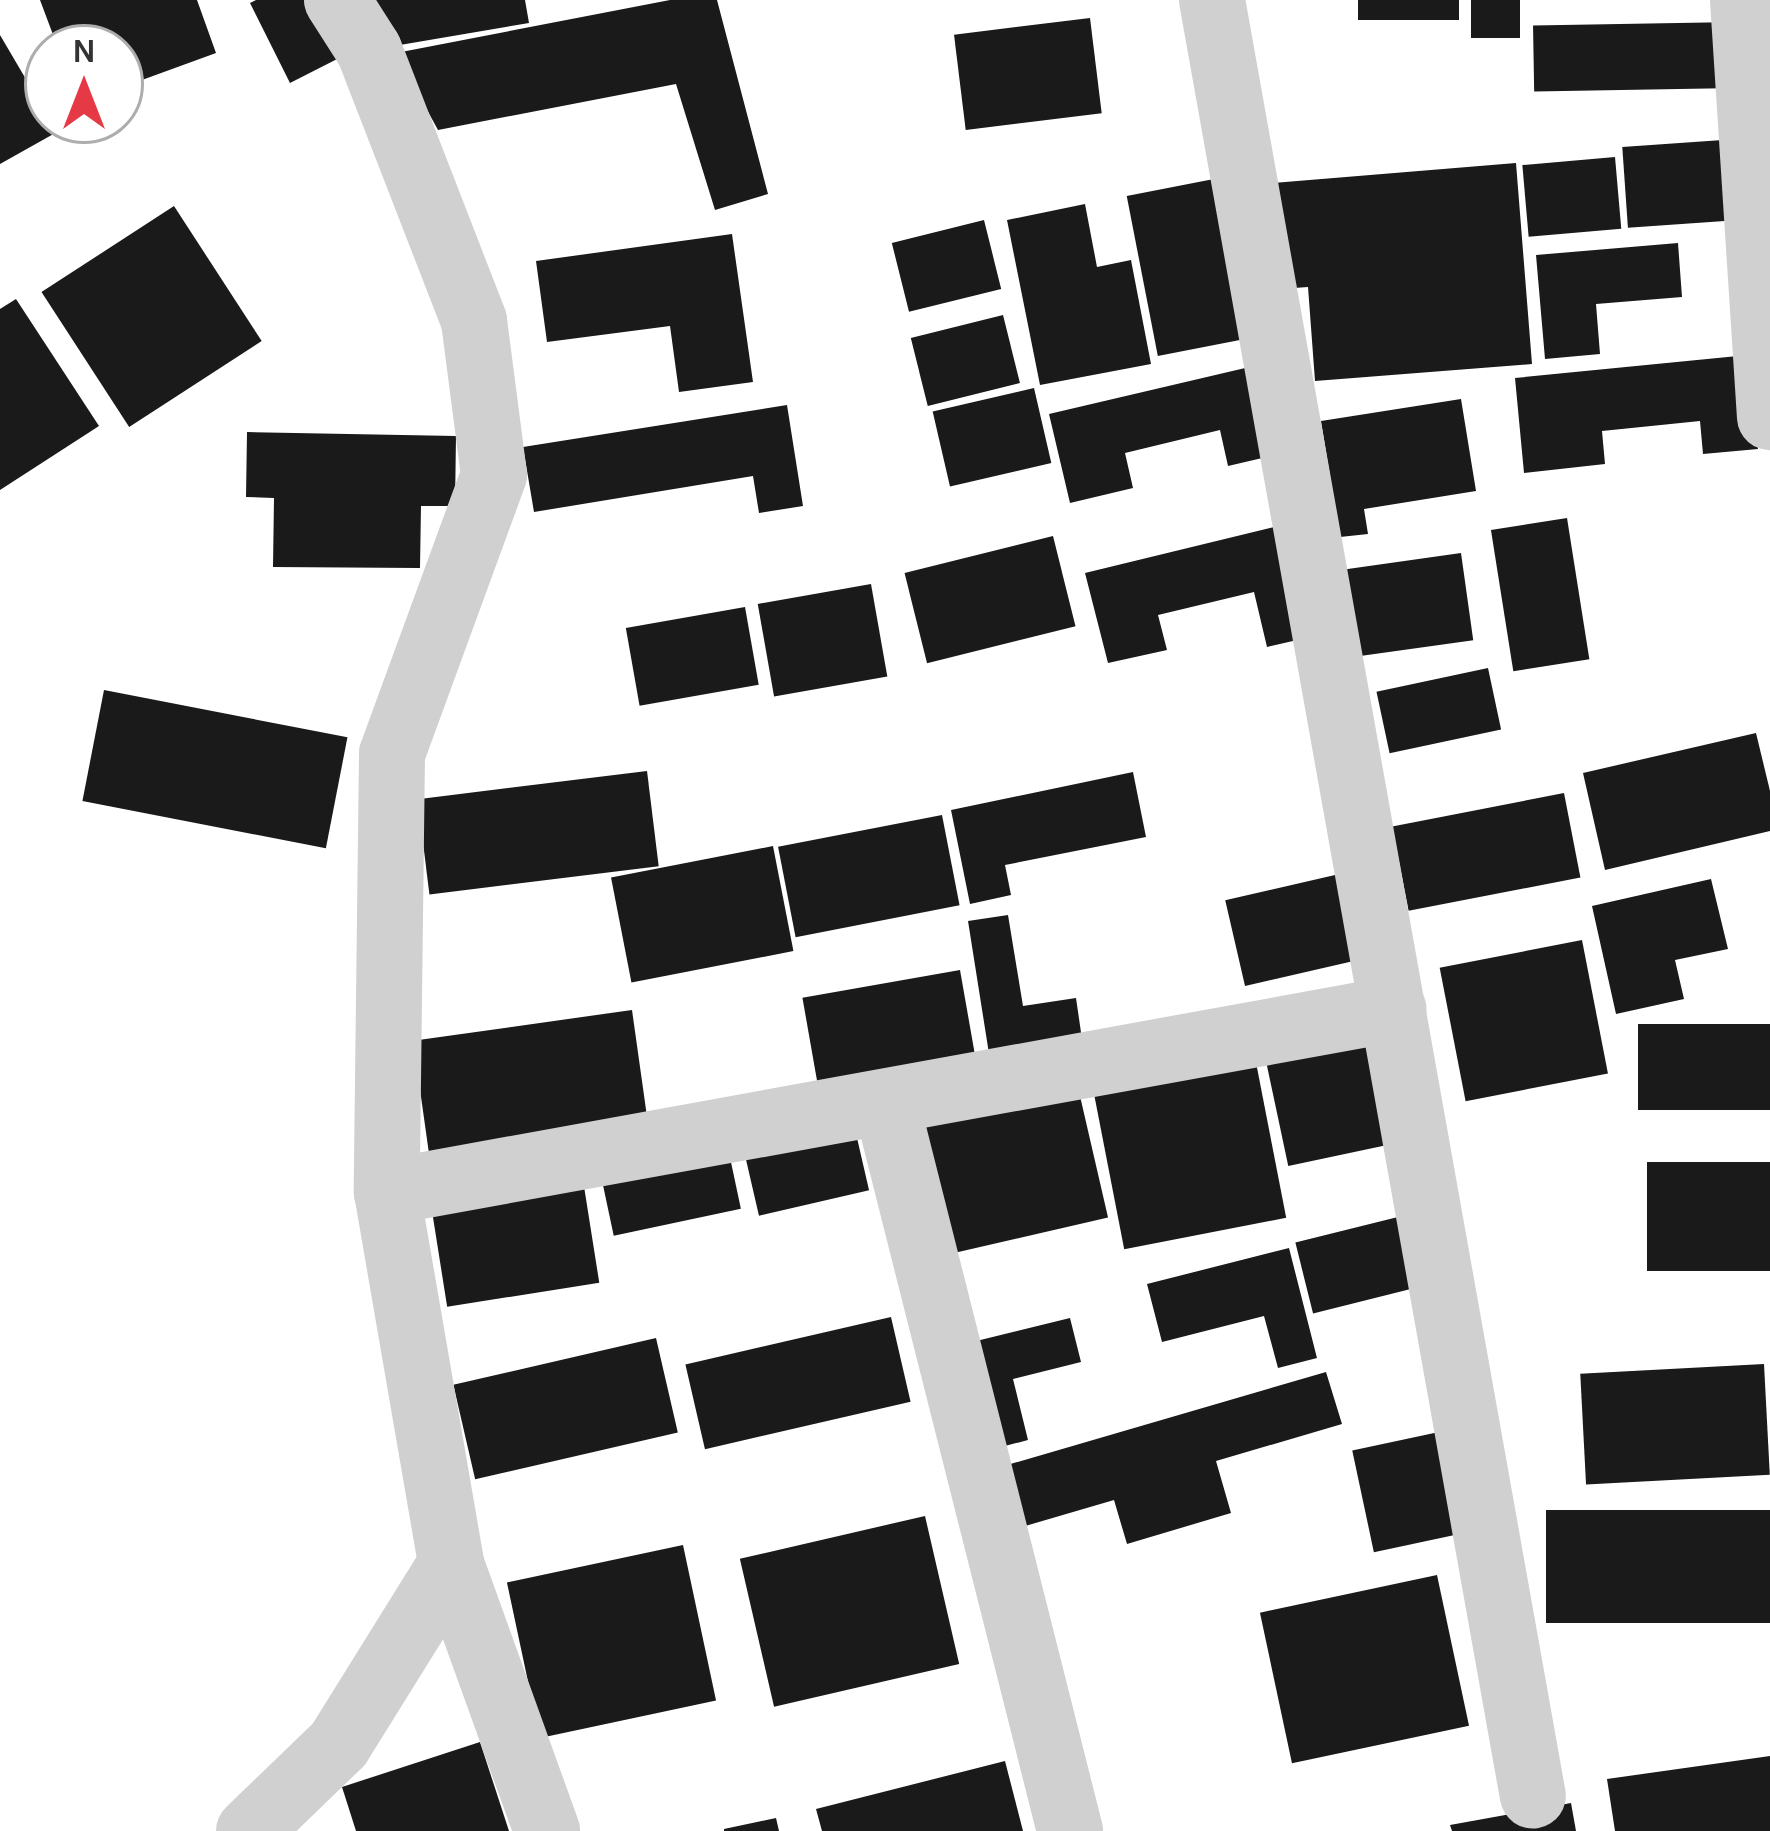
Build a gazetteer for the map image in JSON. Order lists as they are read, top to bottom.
{
  "north": "top"
}
